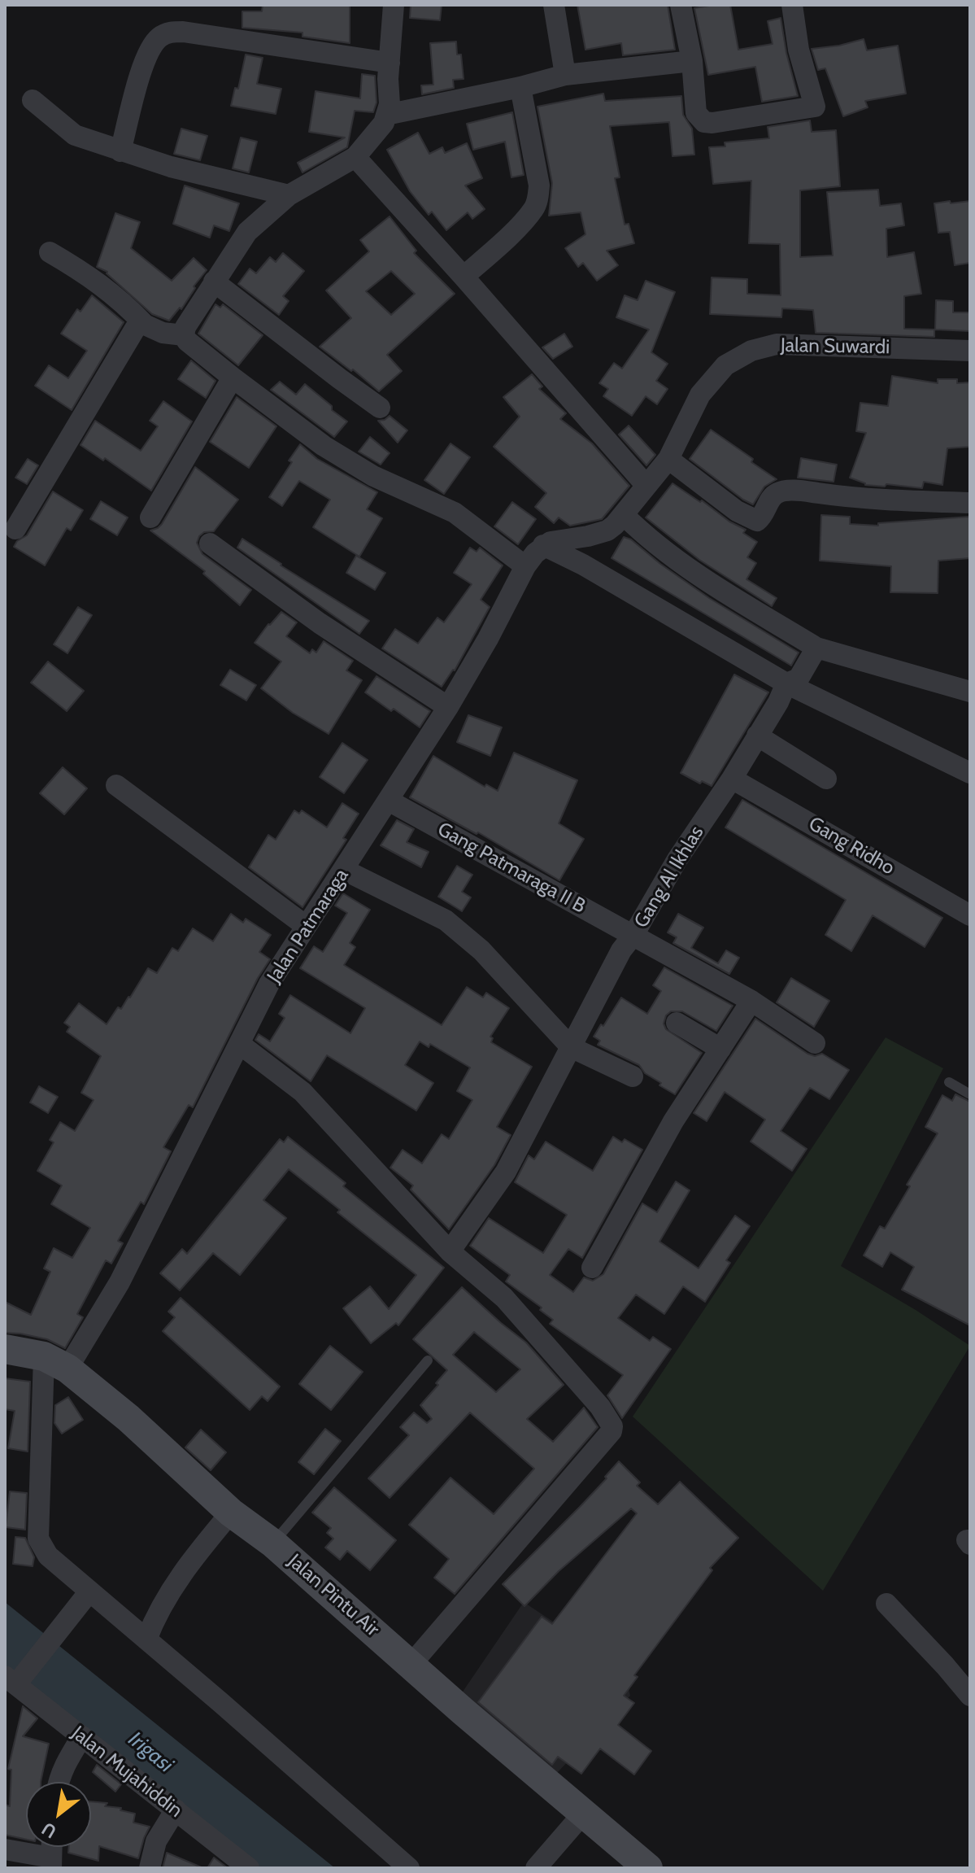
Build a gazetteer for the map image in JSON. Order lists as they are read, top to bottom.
{
  "streets": {
    "street": [
      "Jalan Suwardi",
      "Gang Ridho",
      "Gang Patmaraga II B",
      "Gang Al Ikhlas",
      "Jalan Patmaraga",
      "Jalan Pintu Air",
      "Jalan Mujahiddin"
    ]
  },
  "crossings": [
    ["Gang Ridho", "Gang Al Ikhlas"],
    ["Gang Patmaraga II B", "Gang Al Ikhlas"],
    ["Gang Patmaraga II B", "Jalan Patmaraga"],
    ["Jalan Patmaraga", "Jalan Pintu Air"]
  ],
  "water": ["Irigasi"],
  "north": "bottom left"
}
